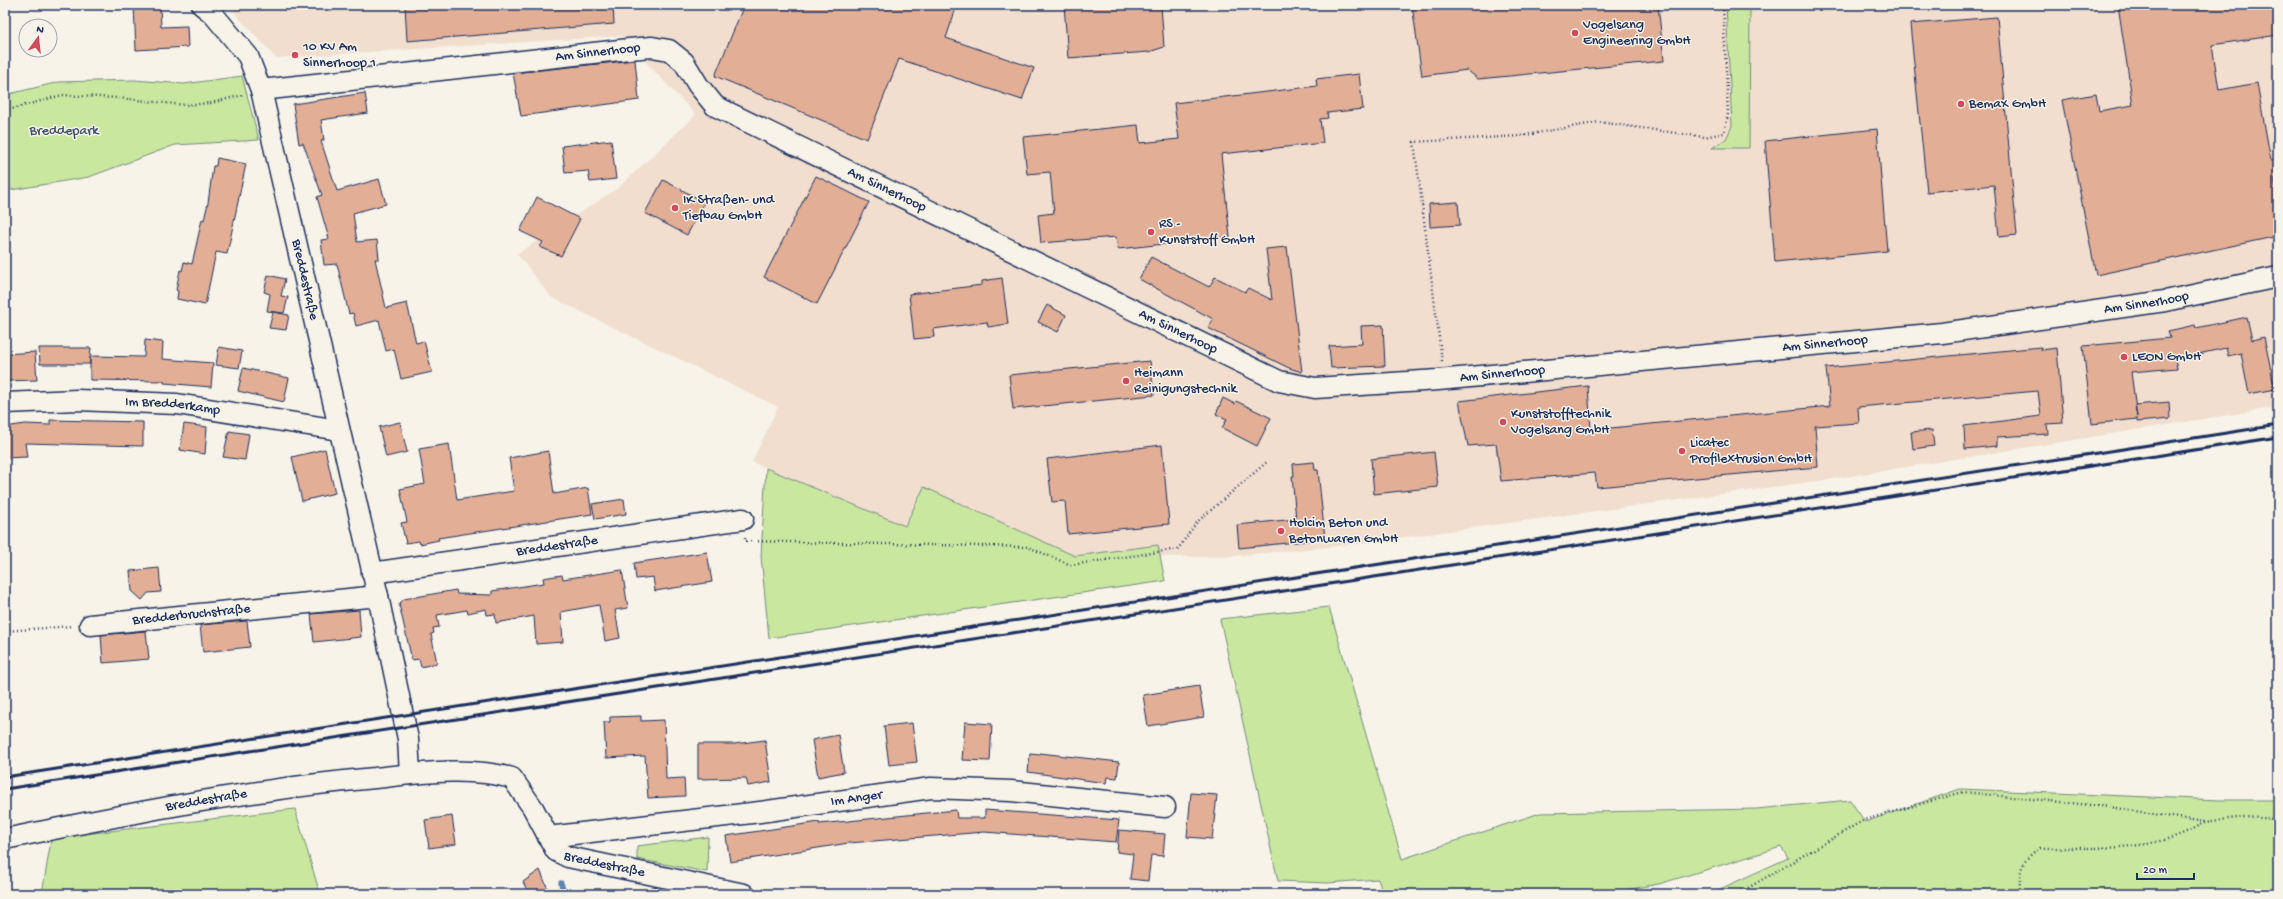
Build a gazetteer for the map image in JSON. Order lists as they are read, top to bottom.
{
  "streets": {
    "street": [
      "Am Sinnerhoop",
      "Breddestraße",
      "Im Bredderkamp",
      "Bredderbruchstraße",
      "Im Anger"
    ]
  },
  "crossings": [
    ["Am Sinnerhoop", "Breddestraße"],
    ["Breddestraße", "Im Bredderkamp"],
    ["Breddestraße", "Bredderbruchstraße"],
    ["Breddestraße", "Im Anger"]
  ],
  "parks": ["Breddepark"],
  "places": [
    "Vogelsang Engineering GmbH",
    "10 KV Am Sinnerhoop 1",
    "BemaX GmbH",
    "IK Straßen- und Tiefbau GmbH",
    "RS - Kunststoff GmbH",
    "LEON GmbH",
    "Heimann Reinigungstechnik",
    "Kunststofftechnik Vogelsang GmbH",
    "Licatec Profilextrusion GmbH",
    "Holcim Beton und Betonwaren GmbH"
  ],
  "scale_bar": "20 m",
  "north": "top"
}
